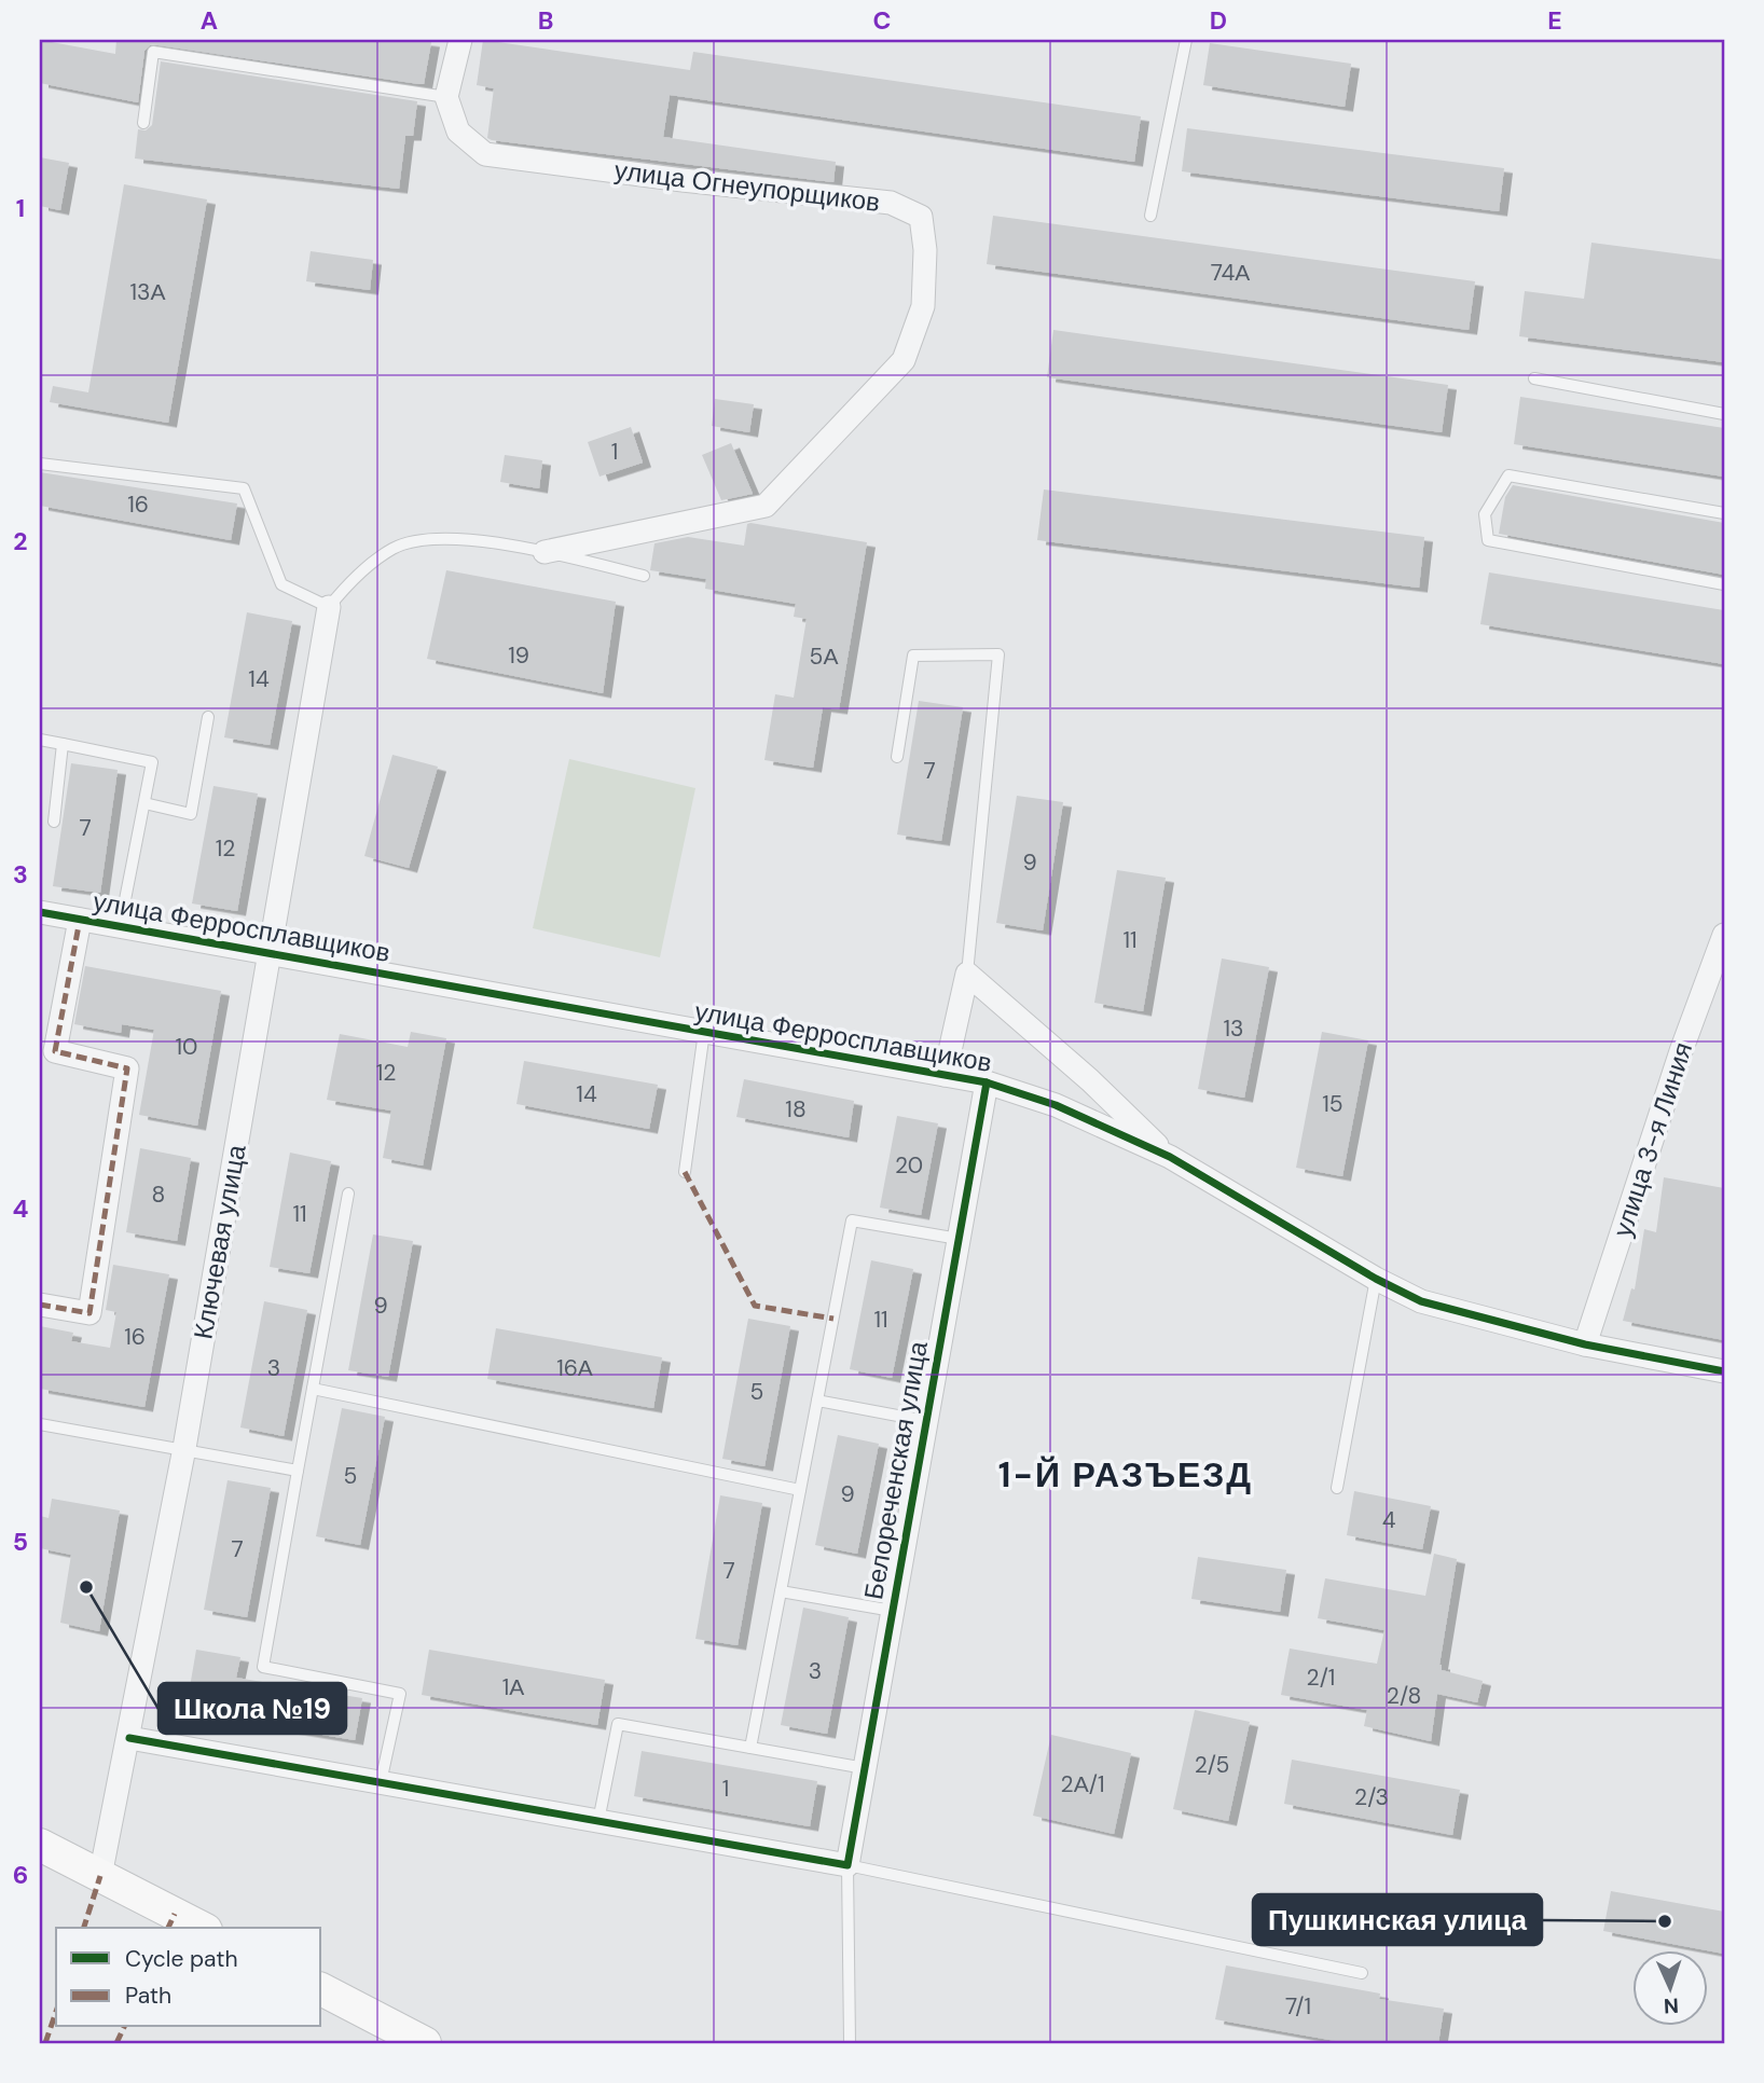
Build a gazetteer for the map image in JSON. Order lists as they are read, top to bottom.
{
  "streets": {
    "street": [
      "улица Огнеупорщиков",
      "улица Ферросплавщиков",
      "улица 3-я Линия",
      "Ключевая улица",
      "Белореченская улица"
    ]
  },
  "crossings": [
    ["улица Ферросплавщиков", "улица 3-я Линия"],
    ["улица Ферросплавщиков", "Ключевая улица"],
    ["улица Ферросплавщиков", "Белореченская улица"]
  ],
  "districts": ["1-Й РАЗЪЕЗД"],
  "places": ["Школа №19", "Пушкинская улица"],
  "house_numbers": [
    "74А",
    "13А",
    "1",
    "16",
    "19",
    "5А",
    "14",
    "7",
    "7",
    "12",
    "9",
    "11",
    "13",
    "10",
    "12",
    "14",
    "15",
    "18",
    "20",
    "8",
    "11",
    "9",
    "11",
    "16",
    "3",
    "16А",
    "5",
    "5",
    "9",
    "4",
    "7",
    "7",
    "3",
    "2/1",
    "1А",
    "2/8",
    "2/5",
    "2А/1",
    "1",
    "2/3",
    "7/1"
  ],
  "legend": ["Cycle path", "Path"],
  "north": "bottom",
  "grid": {
    "columns": [
      "A",
      "B",
      "C",
      "D",
      "E"
    ],
    "rows": [
      "1",
      "2",
      "3",
      "4",
      "5",
      "6"
    ]
  }
}
